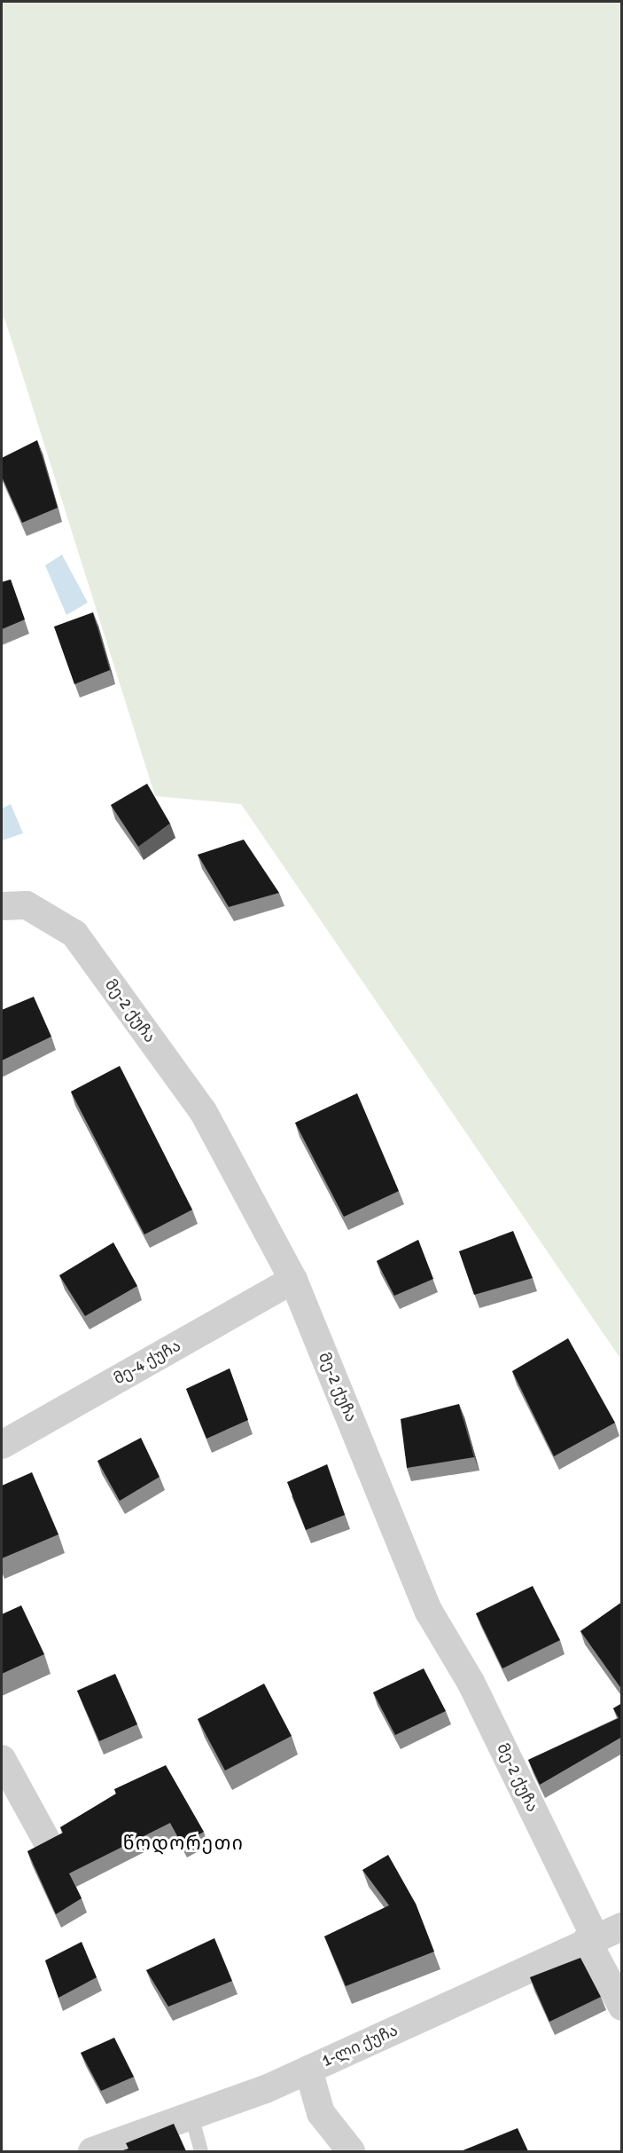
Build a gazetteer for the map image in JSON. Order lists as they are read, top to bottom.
{
  "streets": {
    "street": ["მე-2 ქუჩა", "მე-4 ქუჩა", "1-ლი ქუჩა"]
  },
  "crossings": [
    ["მე-2 ქუჩა", "მე-4 ქუჩა"],
    ["მე-2 ქუჩა", "1-ლი ქუჩა"]
  ],
  "districts": ["წოდორეთი"]
}
